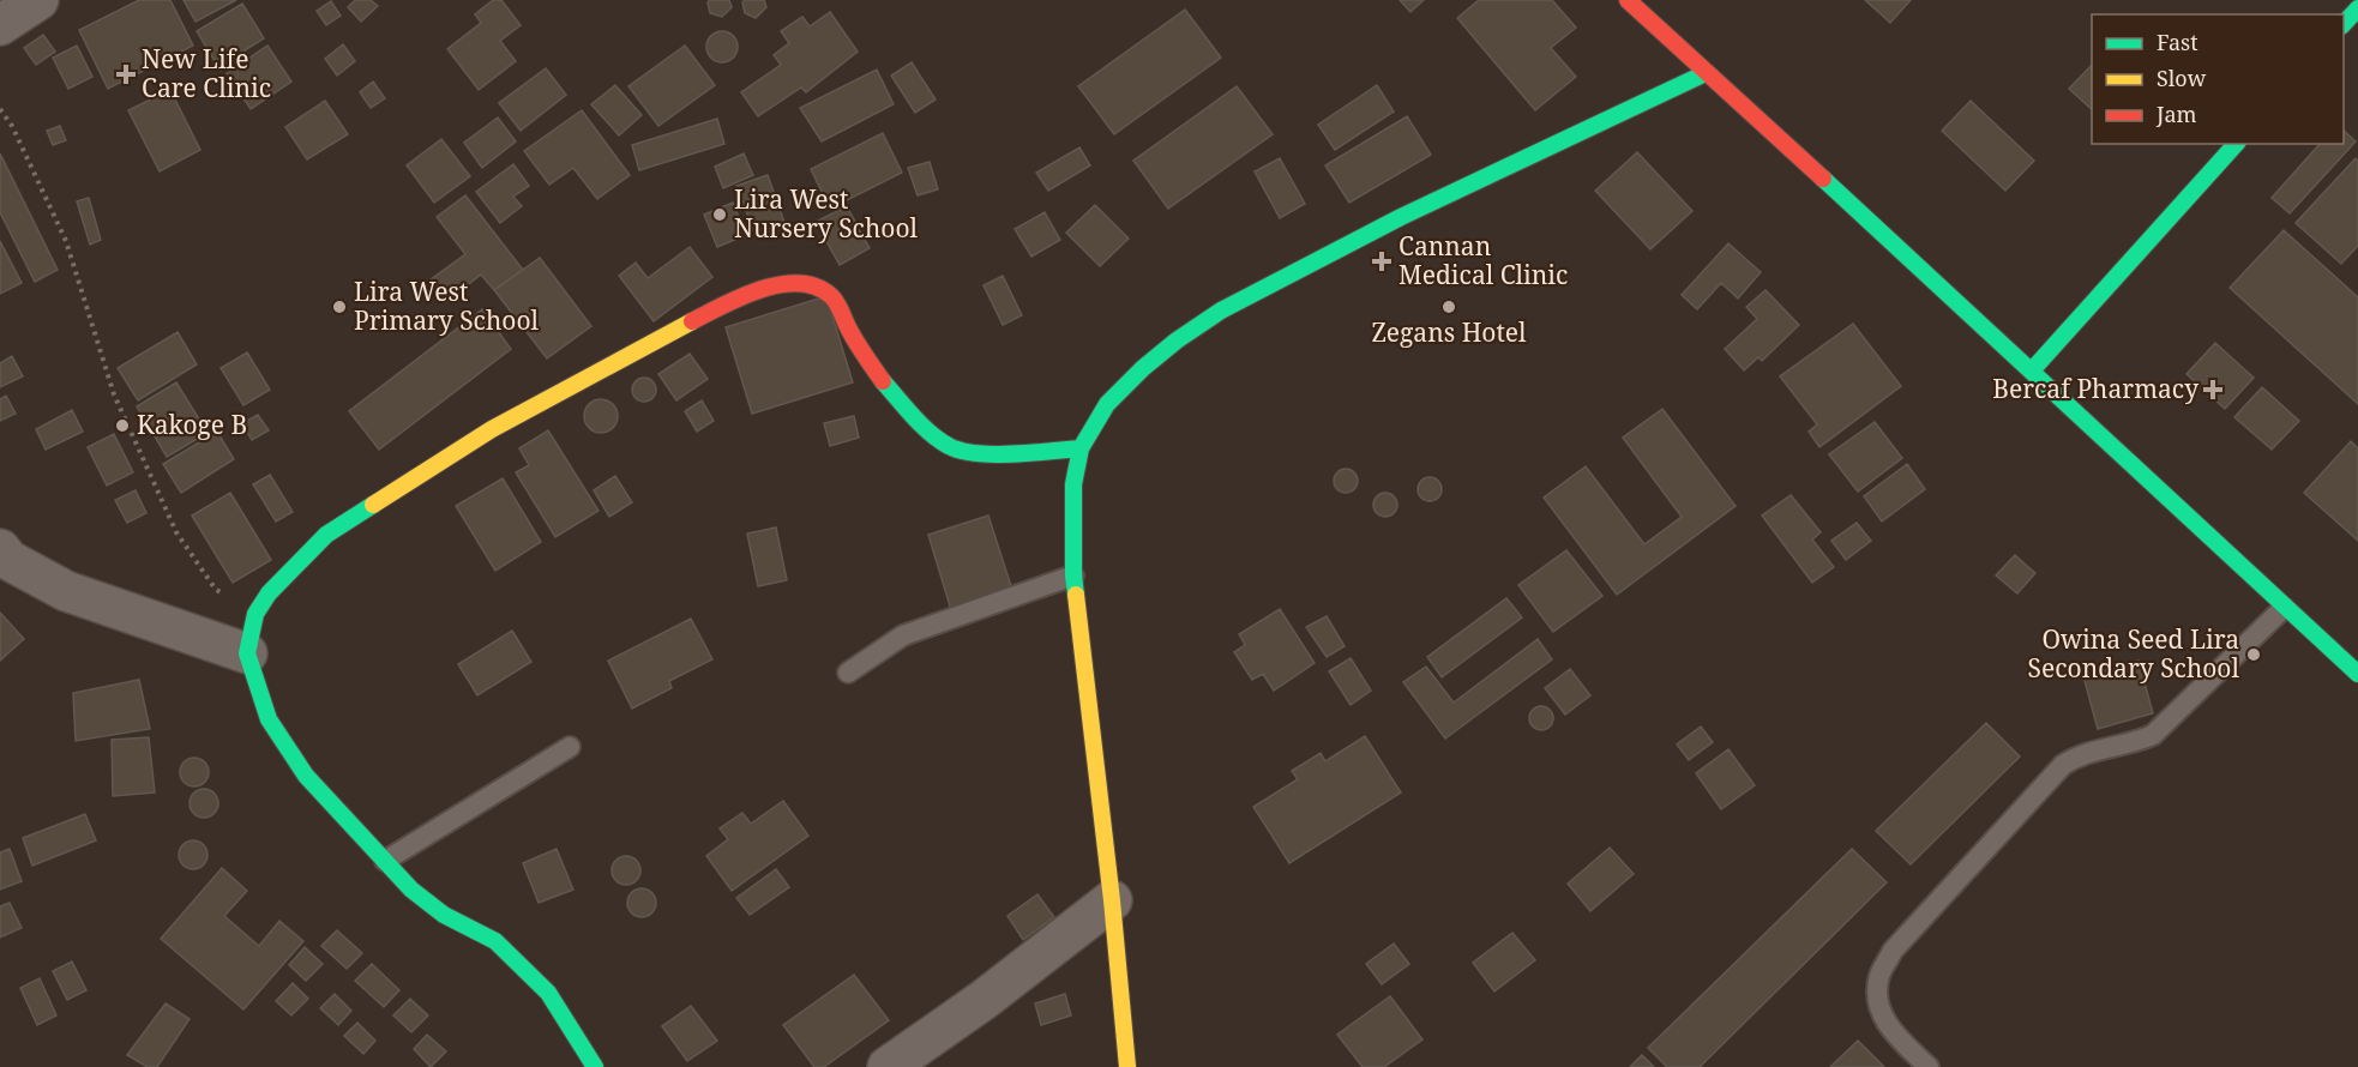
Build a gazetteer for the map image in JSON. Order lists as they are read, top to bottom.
{
  "places": {
    "health": ["New Life Care Clinic", "Cannan Medical Clinic", "Bercaf Pharmacy"],
    "other": [
      "Lira West Nursery School",
      "Lira West Primary School",
      "Zegans Hotel",
      "Kakoge B",
      "Owina Seed Lira Secondary School"
    ]
  },
  "legend": ["Fast", "Slow", "Jam"]
}
